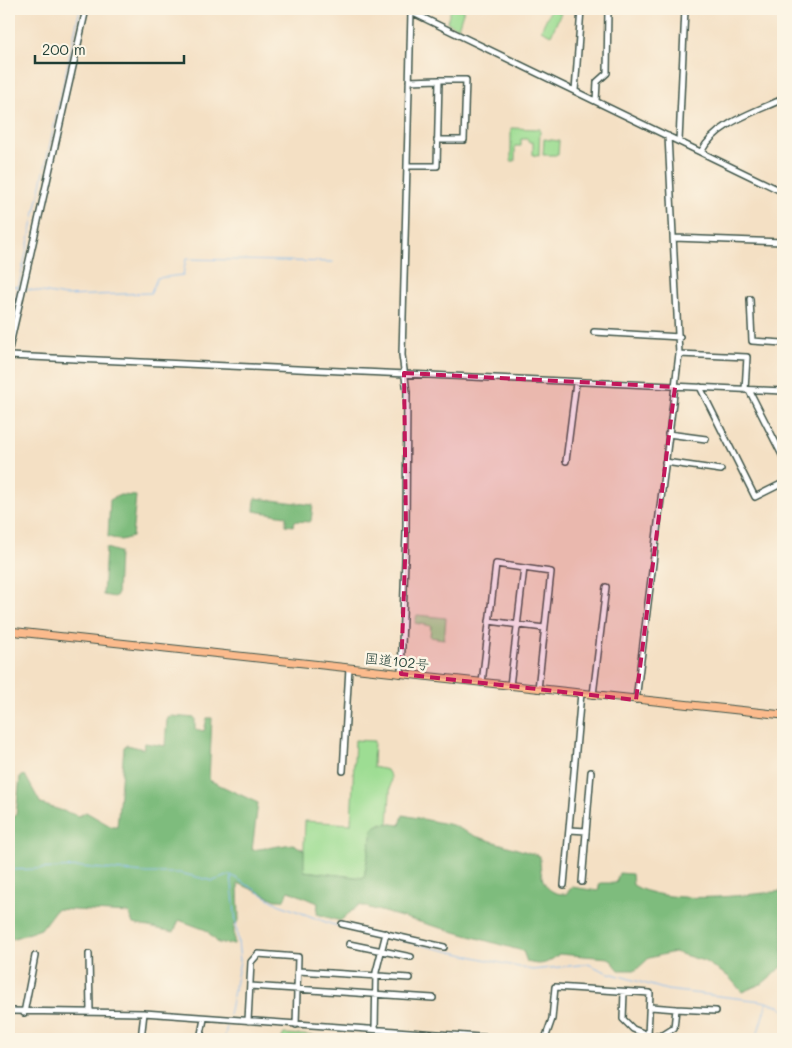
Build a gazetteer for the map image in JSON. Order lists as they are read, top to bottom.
{
  "streets": {
    "highway": ["国道102号"]
  },
  "scale_bar": "200 m"
}
